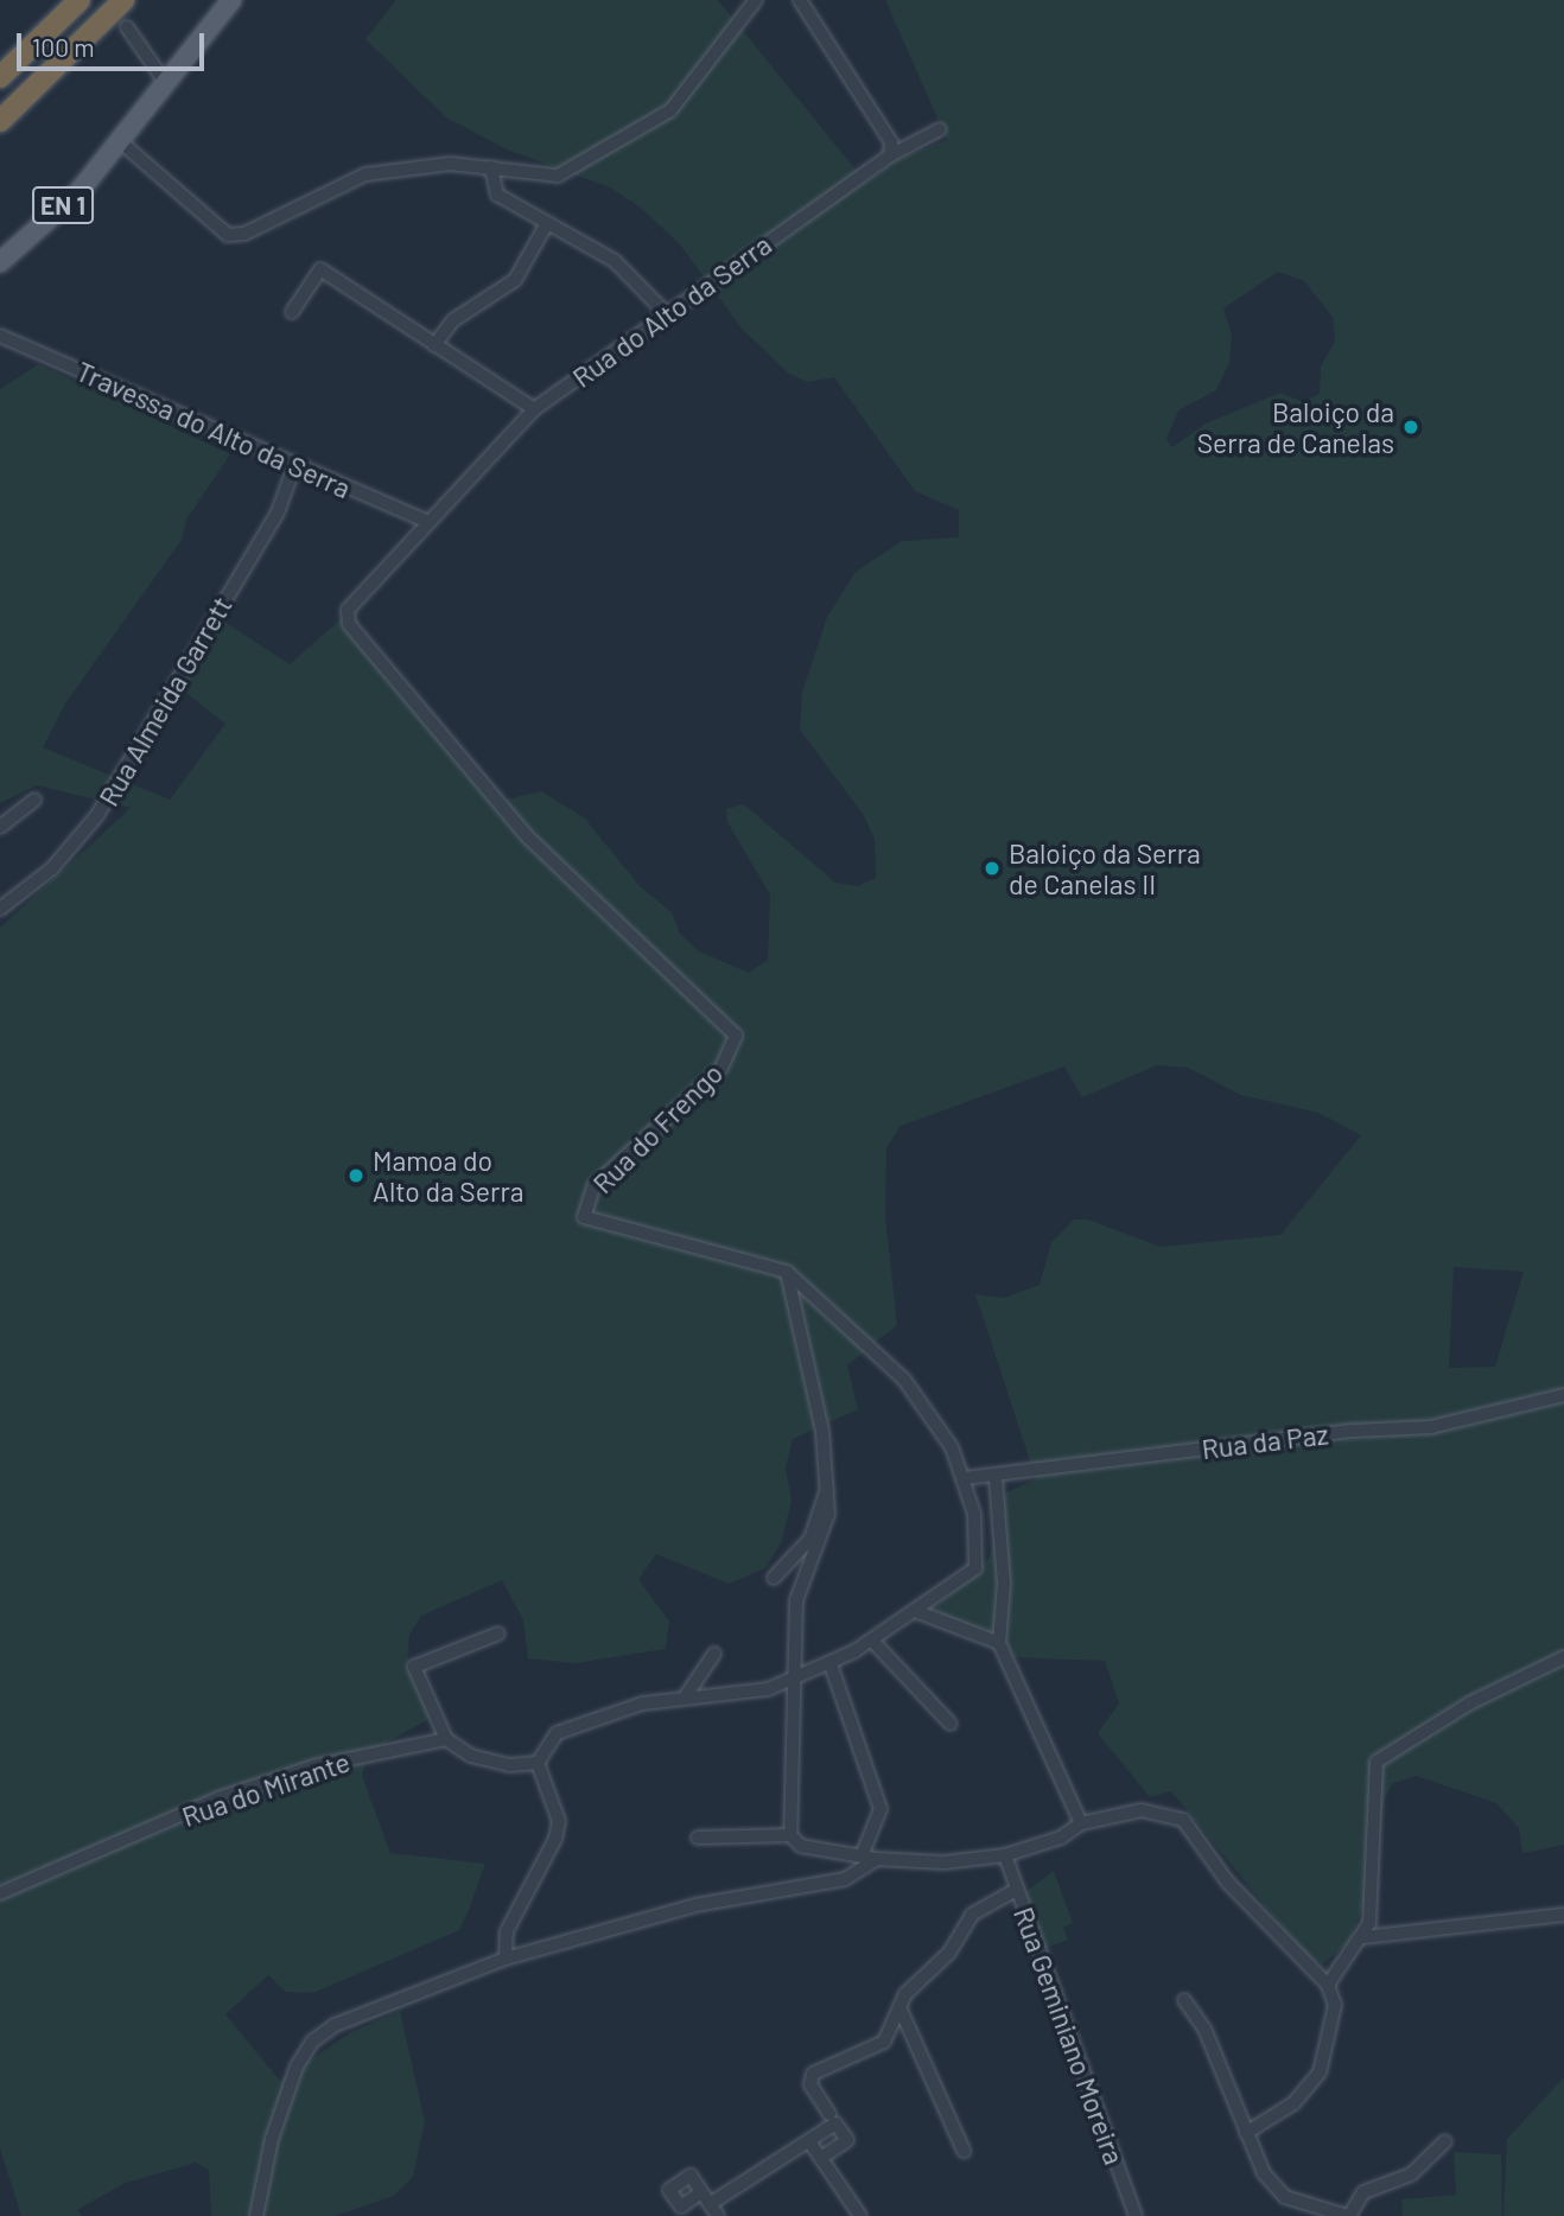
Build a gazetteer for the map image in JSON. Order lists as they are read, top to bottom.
{
  "streets": {
    "main road": ["EN 1"],
    "street": [
      "Rua do Alto da Serra",
      "Travessa do Alto da Serra",
      "Rua Almeida Garrett",
      "Rua do Frengo",
      "Rua da Paz",
      "Rua do Mirante",
      "Rua Geminiano Moreira"
    ]
  },
  "crossings": [
    ["Rua do Alto da Serra", "Travessa do Alto da Serra"],
    ["Rua do Alto da Serra", "Rua do Frengo"],
    ["Travessa do Alto da Serra", "Rua Almeida Garrett"],
    ["Travessa do Alto da Serra", "Rua do Frengo"],
    ["Rua do Frengo", "Rua da Paz"]
  ],
  "places": ["Baloiço da Serra de Canelas", "Baloiço da Serra de Canelas II", "Mamoa do Alto da Serra"],
  "scale_bar": "100 m"
}
